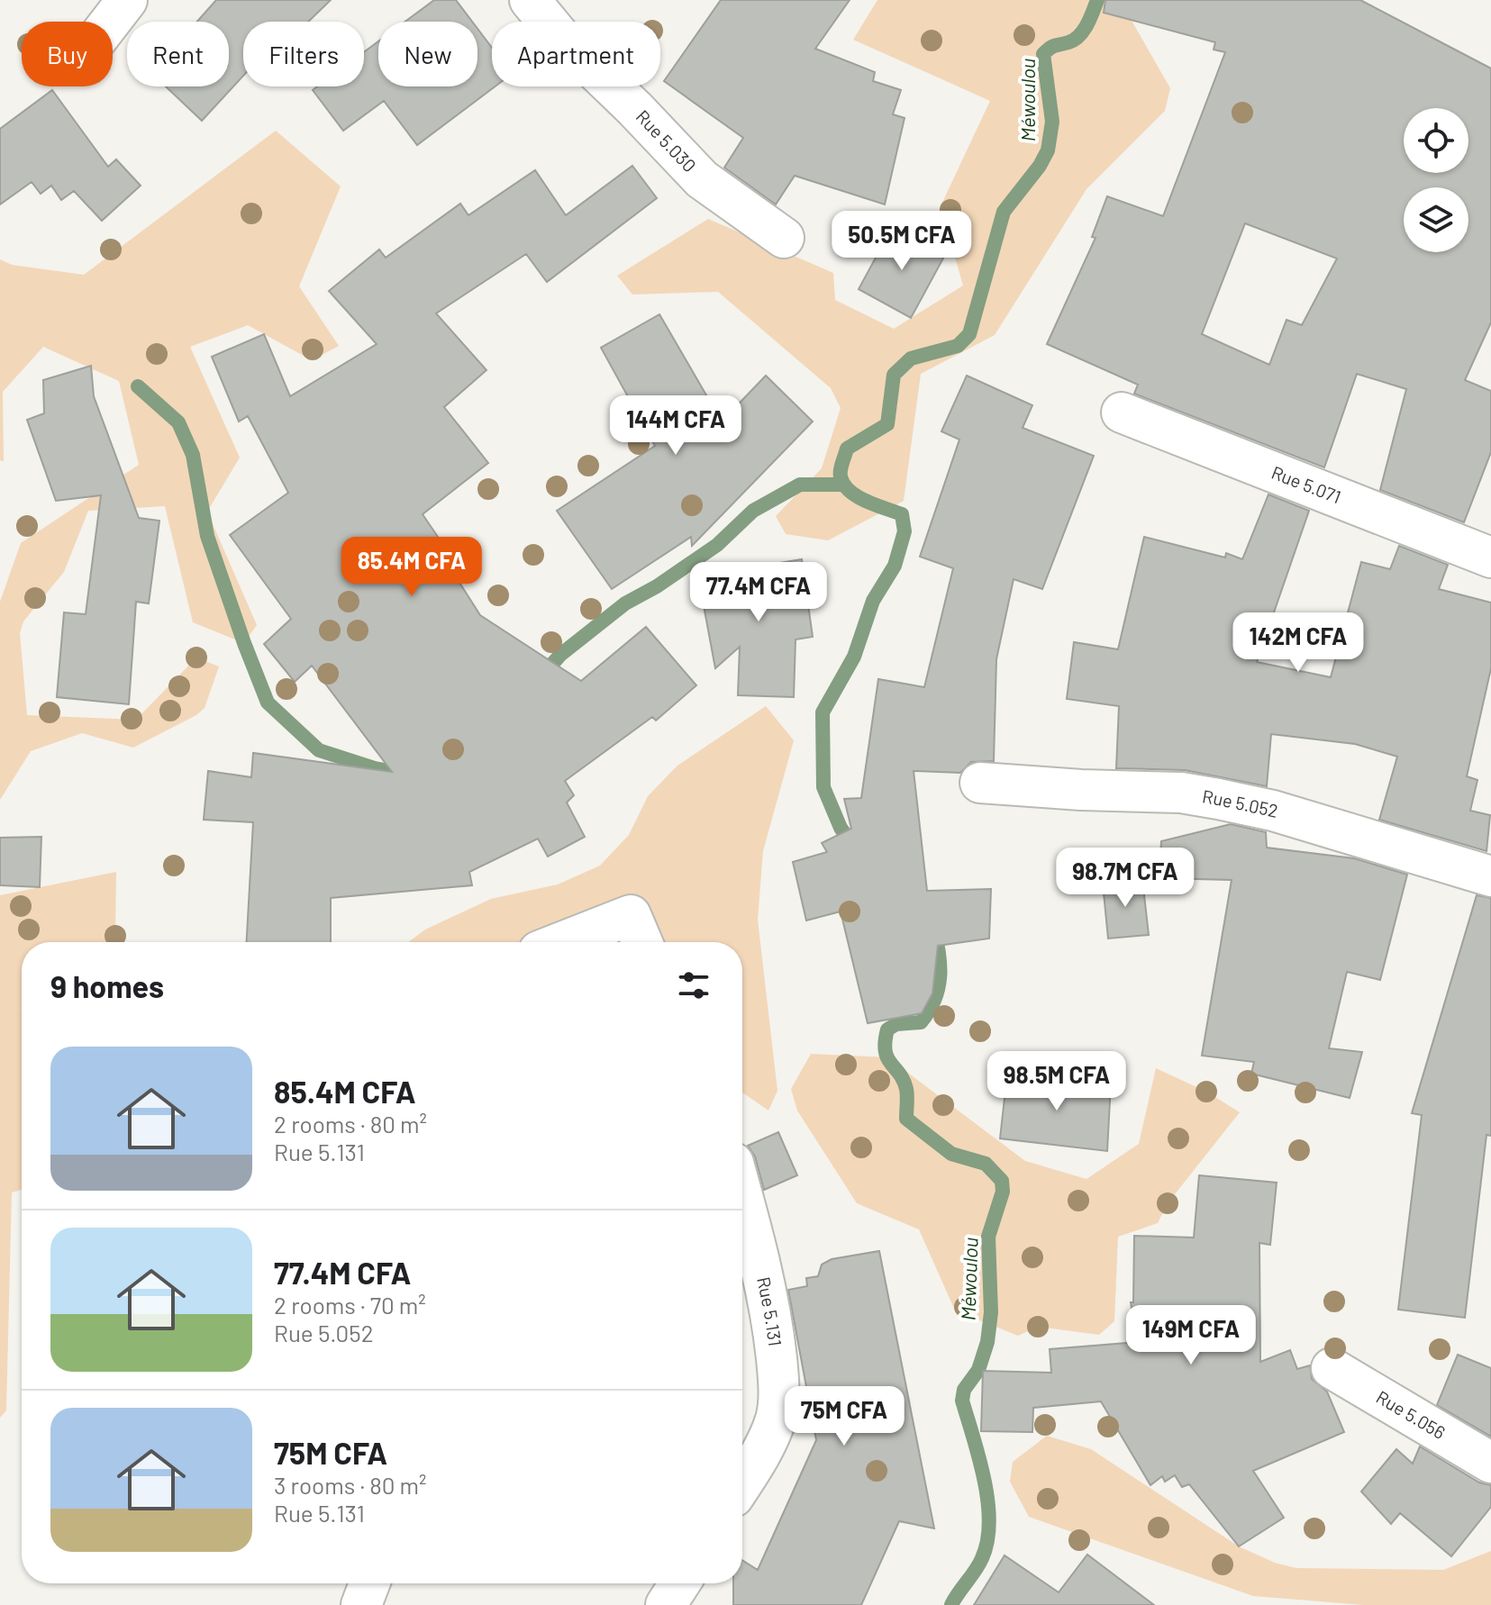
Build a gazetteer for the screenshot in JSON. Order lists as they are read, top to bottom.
{
  "streets": {
    "street": [
      "Rue 5.030",
      "Rue 5.071",
      "Rue 5.052",
      "Rue 5.131",
      "Rue 5.056"
    ]
  },
  "water": ["Méwoulou"],
  "page": {
    "chip": [
      "Buy",
      "Rent",
      "Filters",
      "New",
      "Apartment"
    ],
    "price": [
      "50.5M CFA",
      "144M CFA",
      "85.4M CFA",
      "77.4M CFA",
      "142M CFA",
      "98.7M CFA",
      "98.5M CFA",
      "149M CFA",
      "75M CFA"
    ],
    "heading": "9 homes",
    "list": [
      {
        "name": "85.4M CFA",
        "note": "2 rooms · 80 m² · Rue 5.131"
      },
      {
        "name": "77.4M CFA",
        "note": "2 rooms · 70 m² · Rue 5.052"
      },
      {
        "name": "75M CFA",
        "note": "3 rooms · 80 m² · Rue 5.131"
      }
    ]
  }
}
